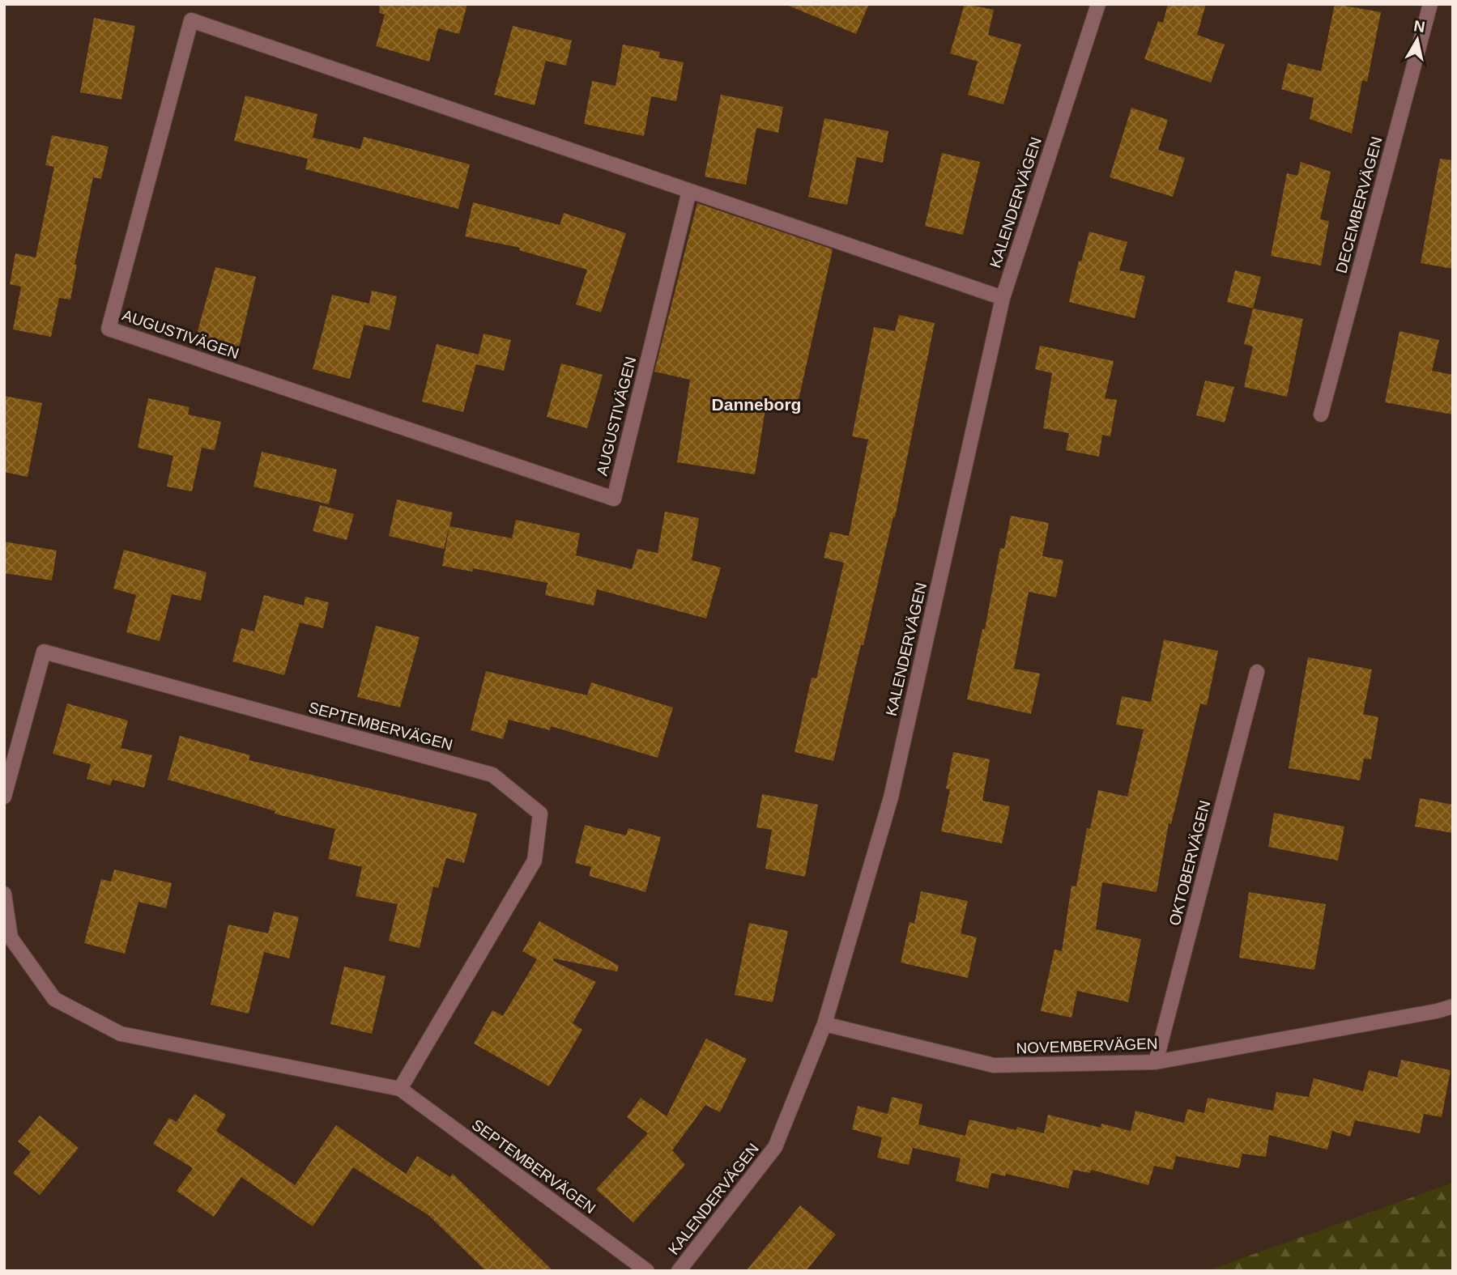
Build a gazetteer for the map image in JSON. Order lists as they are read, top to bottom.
{
  "streets": {
    "street": [
      "KALENDERVÄGEN",
      "DECEMBERVÄGEN",
      "AUGUSTIVÄGEN",
      "SEPTEMBERVÄGEN",
      "OKTOBERVÄGEN",
      "NOVEMBERVÄGEN"
    ]
  },
  "crossings": [
    ["KALENDERVÄGEN", "AUGUSTIVÄGEN"],
    ["KALENDERVÄGEN", "NOVEMBERVÄGEN"],
    ["OKTOBERVÄGEN", "NOVEMBERVÄGEN"]
  ],
  "districts": ["Danneborg"],
  "north": "top"
}
